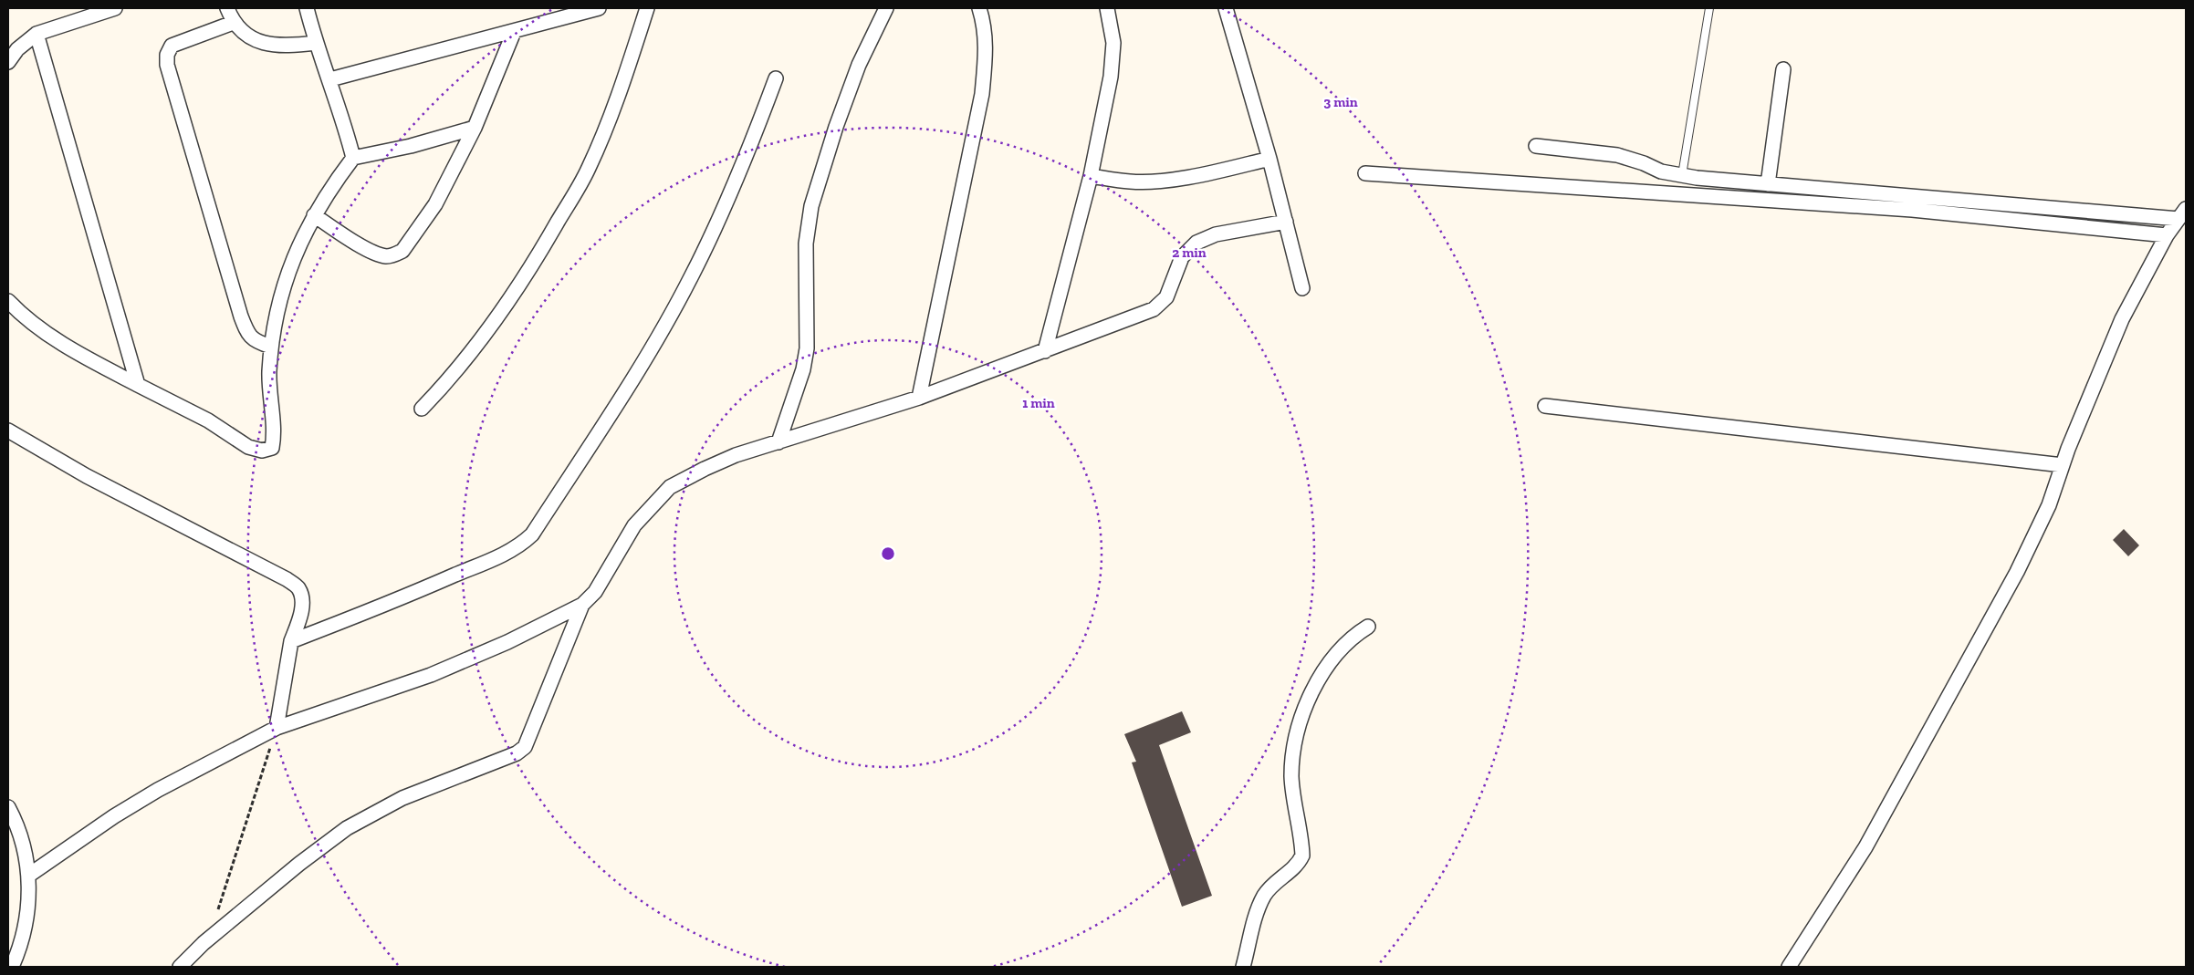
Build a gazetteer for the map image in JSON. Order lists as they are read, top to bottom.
{
  "rings": ["3 min", "2 min", "1 min"]
}
